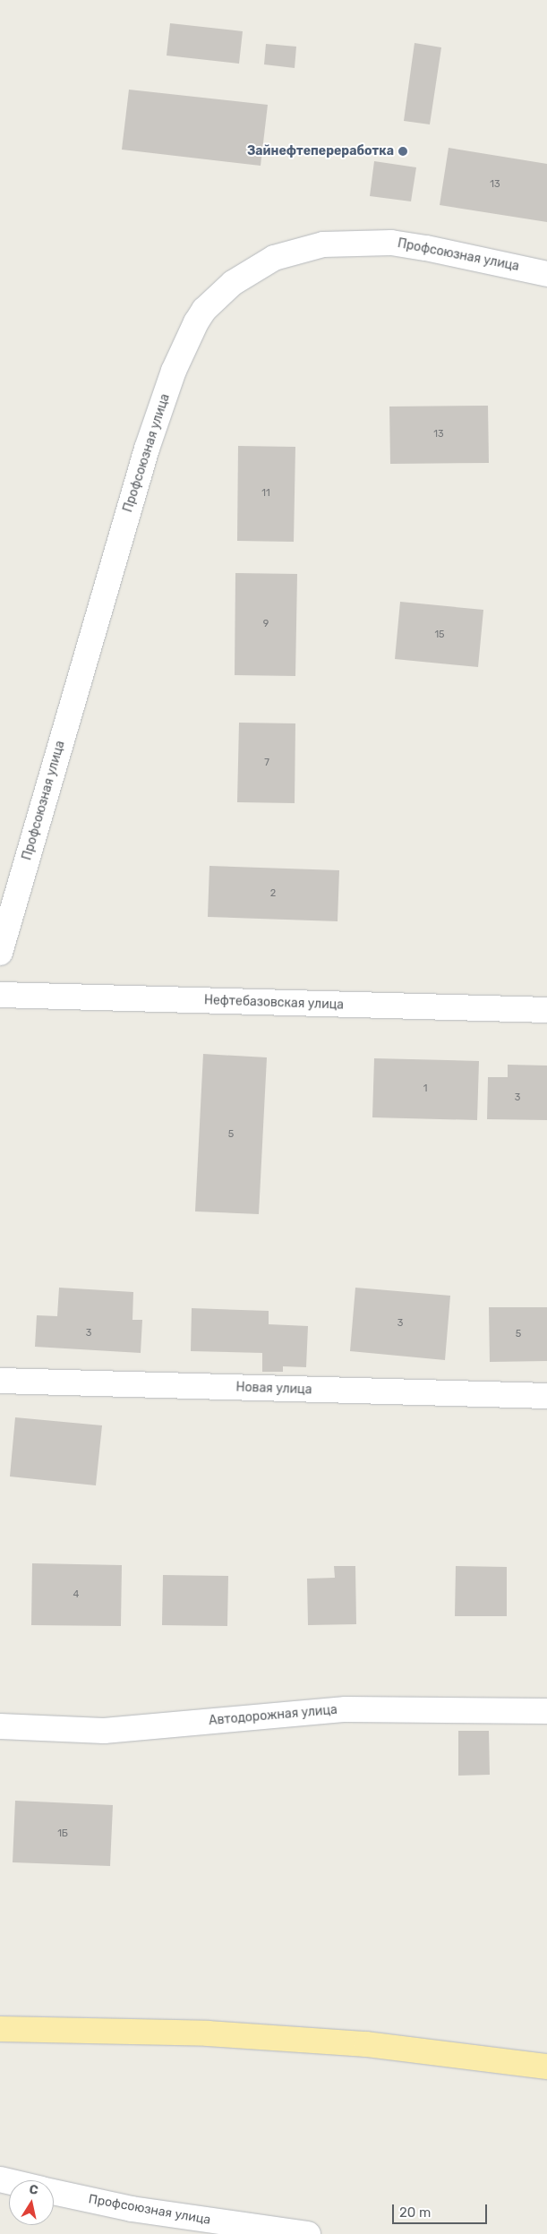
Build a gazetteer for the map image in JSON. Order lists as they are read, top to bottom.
{
  "streets": {
    "street": [
      "Профсоюзная улица",
      "Нефтебазовская улица",
      "Новая улица",
      "Автодорожная улица"
    ]
  },
  "places": ["Зайнефтепереработка"],
  "house_numbers": [
    "13",
    "13",
    "11",
    "9",
    "15",
    "7",
    "2",
    "1",
    "3",
    "5",
    "3",
    "3",
    "5",
    "4",
    "1Б"
  ],
  "scale_bar": "20 m",
  "north": "top"
}
